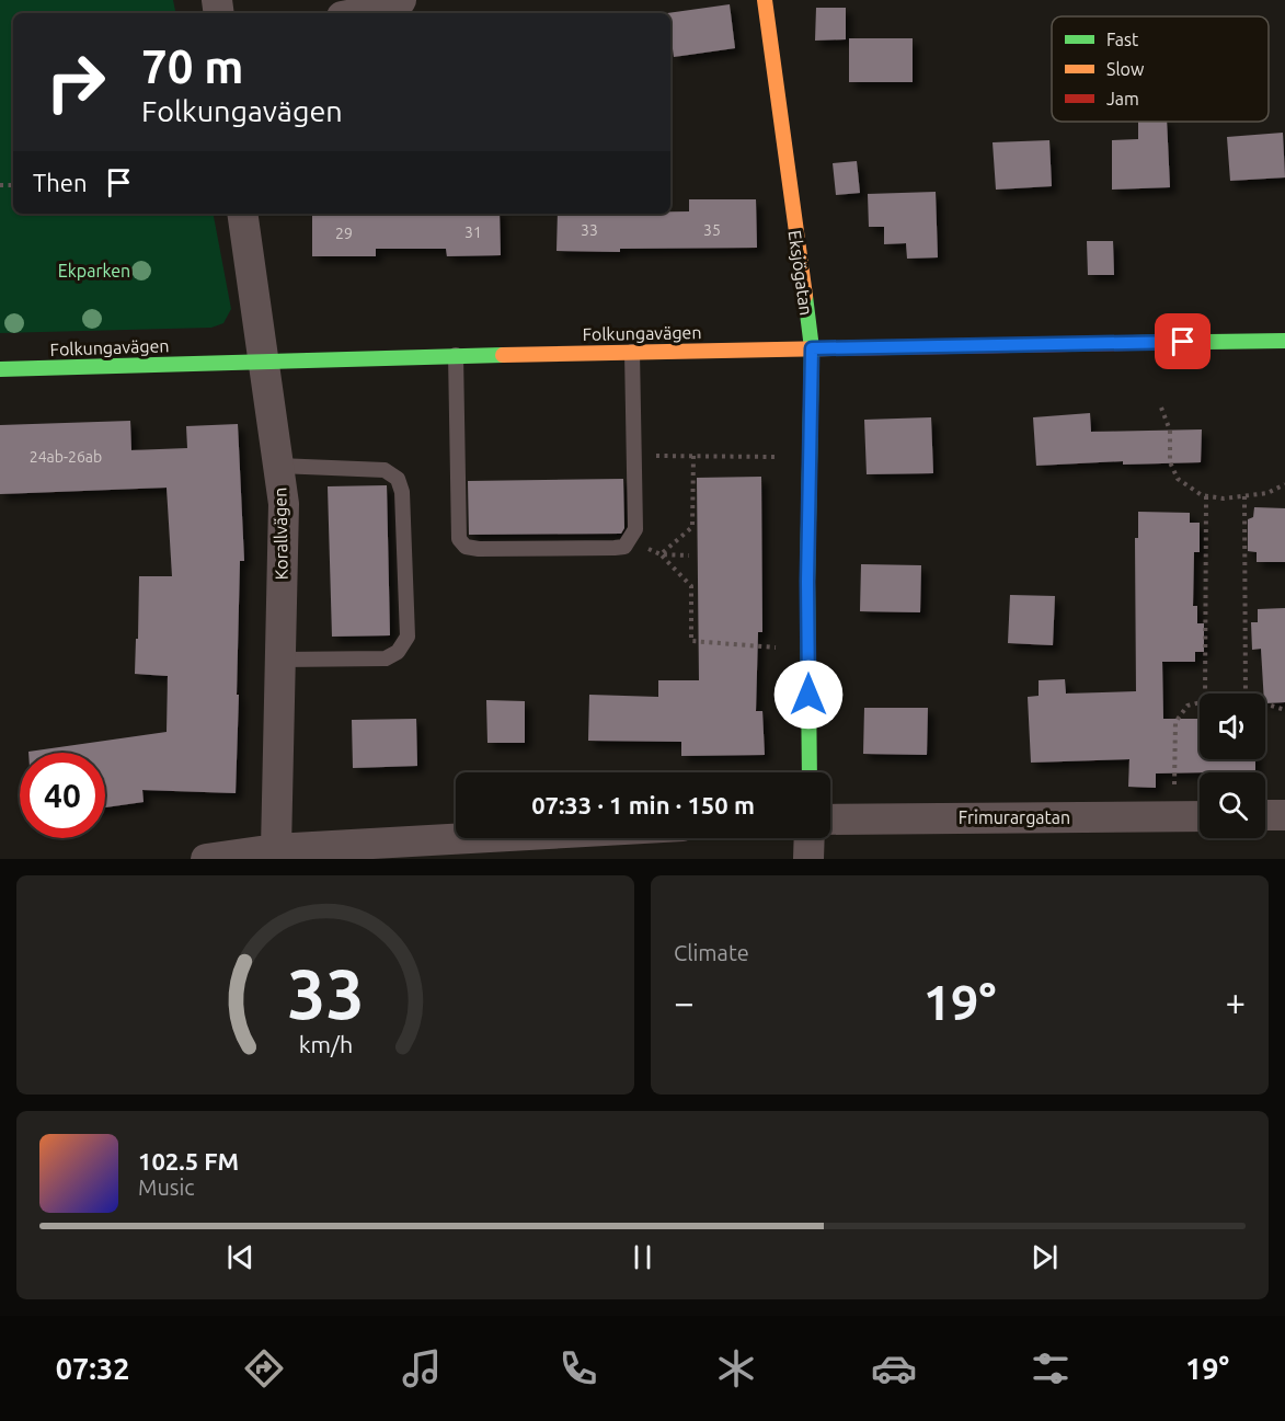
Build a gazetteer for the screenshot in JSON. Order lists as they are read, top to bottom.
{
  "streets": {
    "street": [
      "Eksjögatan",
      "Folkungavägen",
      "Korallvägen",
      "Frimurargatan"
    ]
  },
  "crossings": [
    ["Eksjögatan", "Folkungavägen"],
    ["Folkungavägen", "Korallvägen"]
  ],
  "parks": ["Ekparken"],
  "house_numbers": [
    "33",
    "35",
    "31",
    "29",
    "24ab-26ab"
  ],
  "legend": ["Fast", "Slow", "Jam"],
  "page": {
    "turn": ["70 m", "Folkungavägen"],
    "then": "Then",
    "limit": "40",
    "trip": "07:33 · 1 min · 150 m",
    "tile": "Climate",
    "heat": ["−", "19°", "+"],
    "song": ["102.5 FM", "Music"],
    "tabs": ["07:32", "19°"],
    "gauge": ["33", "km/h"]
  }
}
